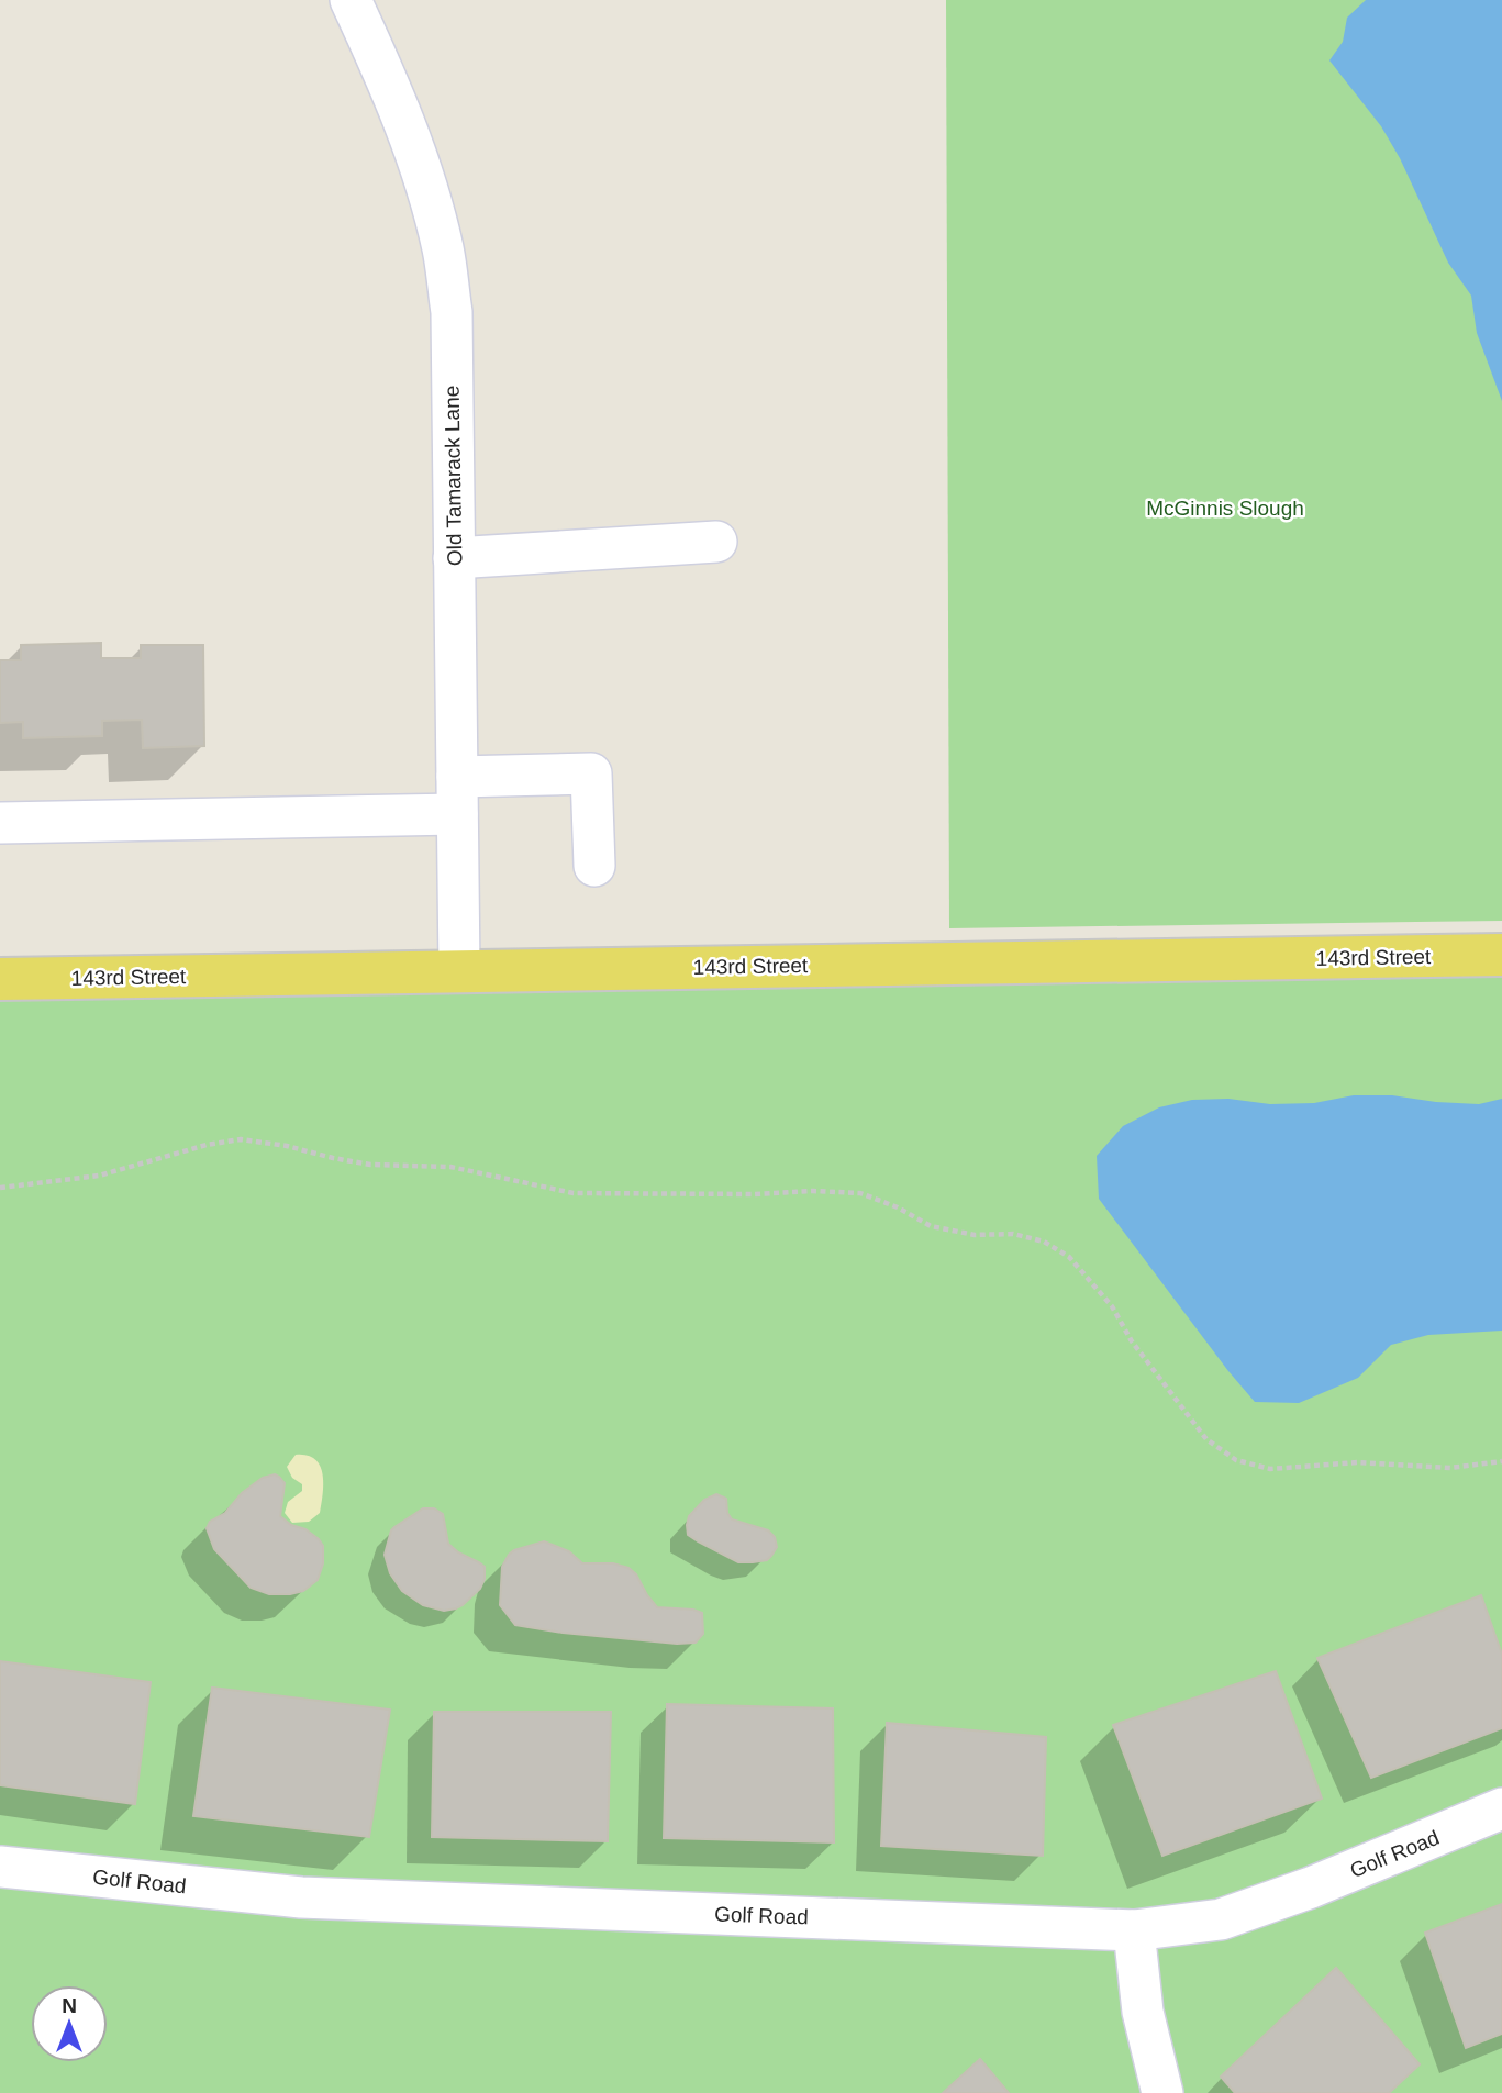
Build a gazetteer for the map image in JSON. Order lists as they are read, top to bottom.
{
  "streets": {
    "main road": ["143rd Street"],
    "street": ["Old Tamarack Lane", "Golf Road"]
  },
  "crossings": [
    ["Old Tamarack Lane", "143rd Street"]
  ],
  "parks": ["McGinnis Slough"],
  "north": "top"
}
